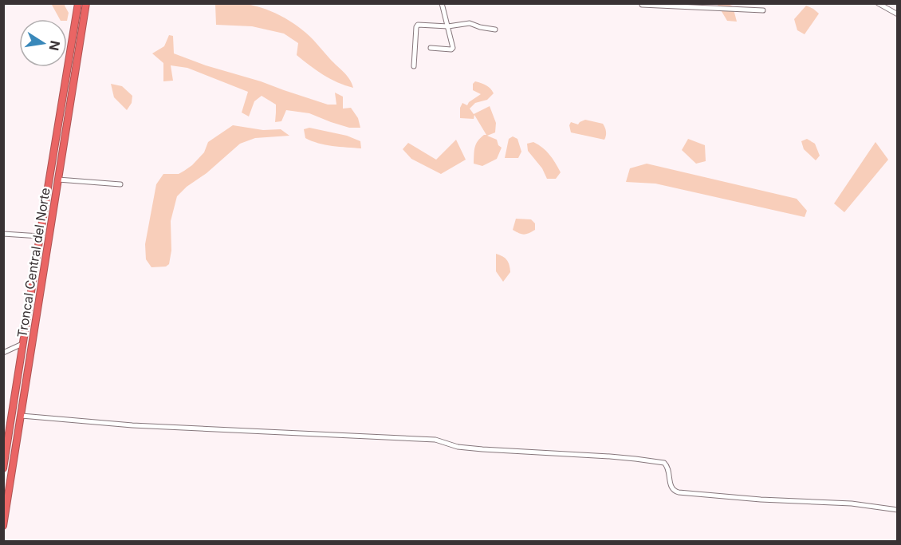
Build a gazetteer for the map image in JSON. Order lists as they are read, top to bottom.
{
  "streets": {
    "highway": ["Troncal Central del Norte"]
  },
  "north": "right"
}
